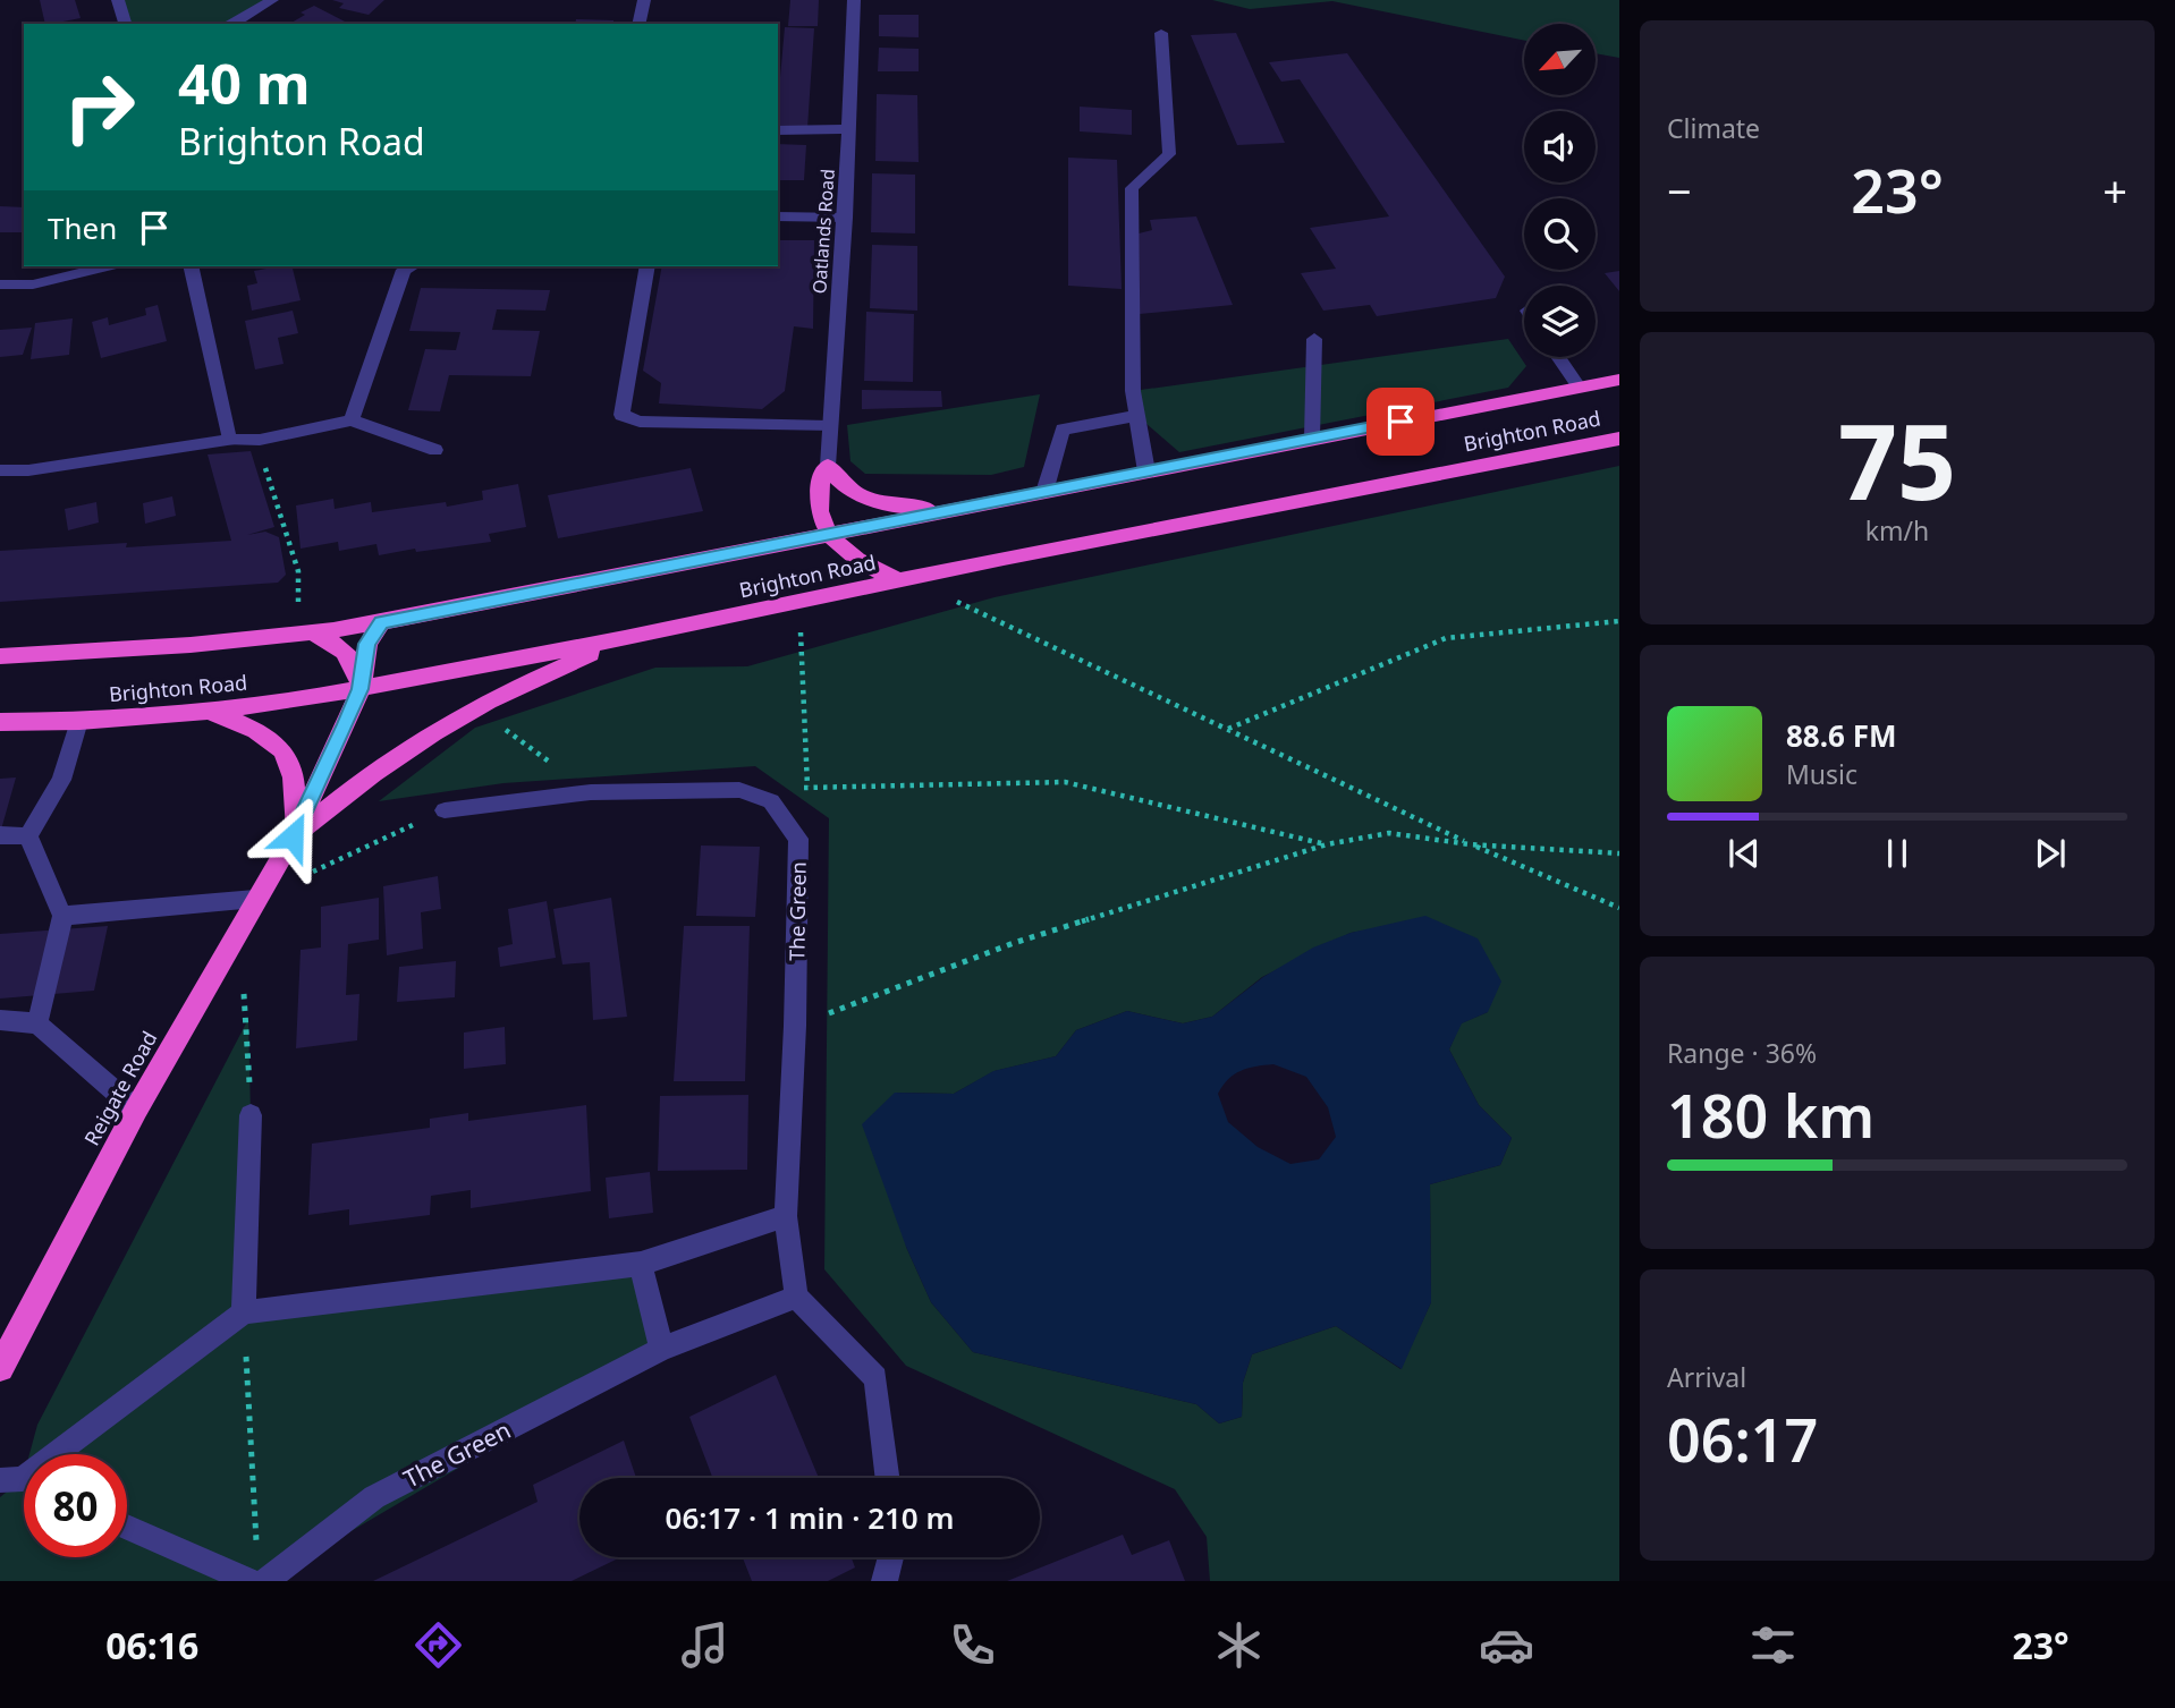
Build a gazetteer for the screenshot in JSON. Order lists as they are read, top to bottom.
{
  "streets": {
    "highway": ["Brighton Road", "Reigate Road"],
    "street": ["Oatlands Road", "The Green"]
  },
  "crossings": [
    ["Brighton Road", "Reigate Road"]
  ],
  "north": "bottom left",
  "page": {
    "tile": [
      "Climate",
      ["75", "km/h"],
      ["Range · 36%", "180 km"],
      ["Arrival", "06:17"]
    ],
    "turn": ["40 m", "Brighton Road"],
    "heat": ["−", "23°", "+"],
    "then": "Then",
    "song": ["88.6 FM", "Music"],
    "limit": "80",
    "trip": "06:17 · 1 min · 210 m",
    "tabs": ["06:16", "23°"]
  }
}
